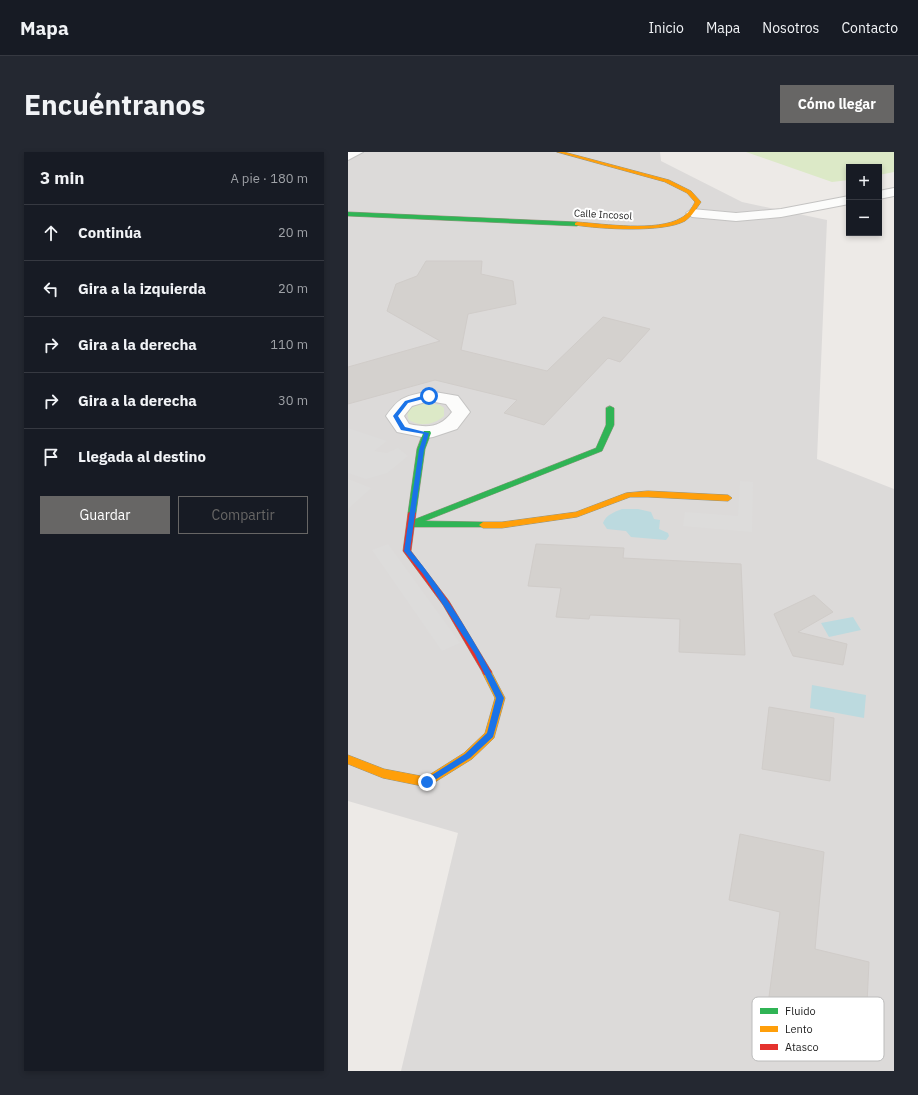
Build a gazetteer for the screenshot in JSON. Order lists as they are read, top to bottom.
{
  "streets": {
    "street": ["Calle Incosol"]
  },
  "legend": ["Fluido", "Lento", "Atasco"],
  "page": {
    "header": "Mapa",
    "nav": [
      "Inicio",
      "Mapa",
      "Nosotros",
      "Contacto"
    ],
    "buttons": [
      "Cómo llegar",
      ["Guardar", "Compartir"]
    ],
    "title": "Encuéntranos",
    "heading": ["3 min", "A pie · 180 m"],
    "map_buttons": ["+", "−"],
    "list": [
      ["Continúa", "20 m"],
      ["Gira a la izquierda", "20 m"],
      ["Gira a la derecha", "110 m"],
      ["Gira a la derecha", "30 m"],
      "Llegada al destino"
    ]
  }
}
